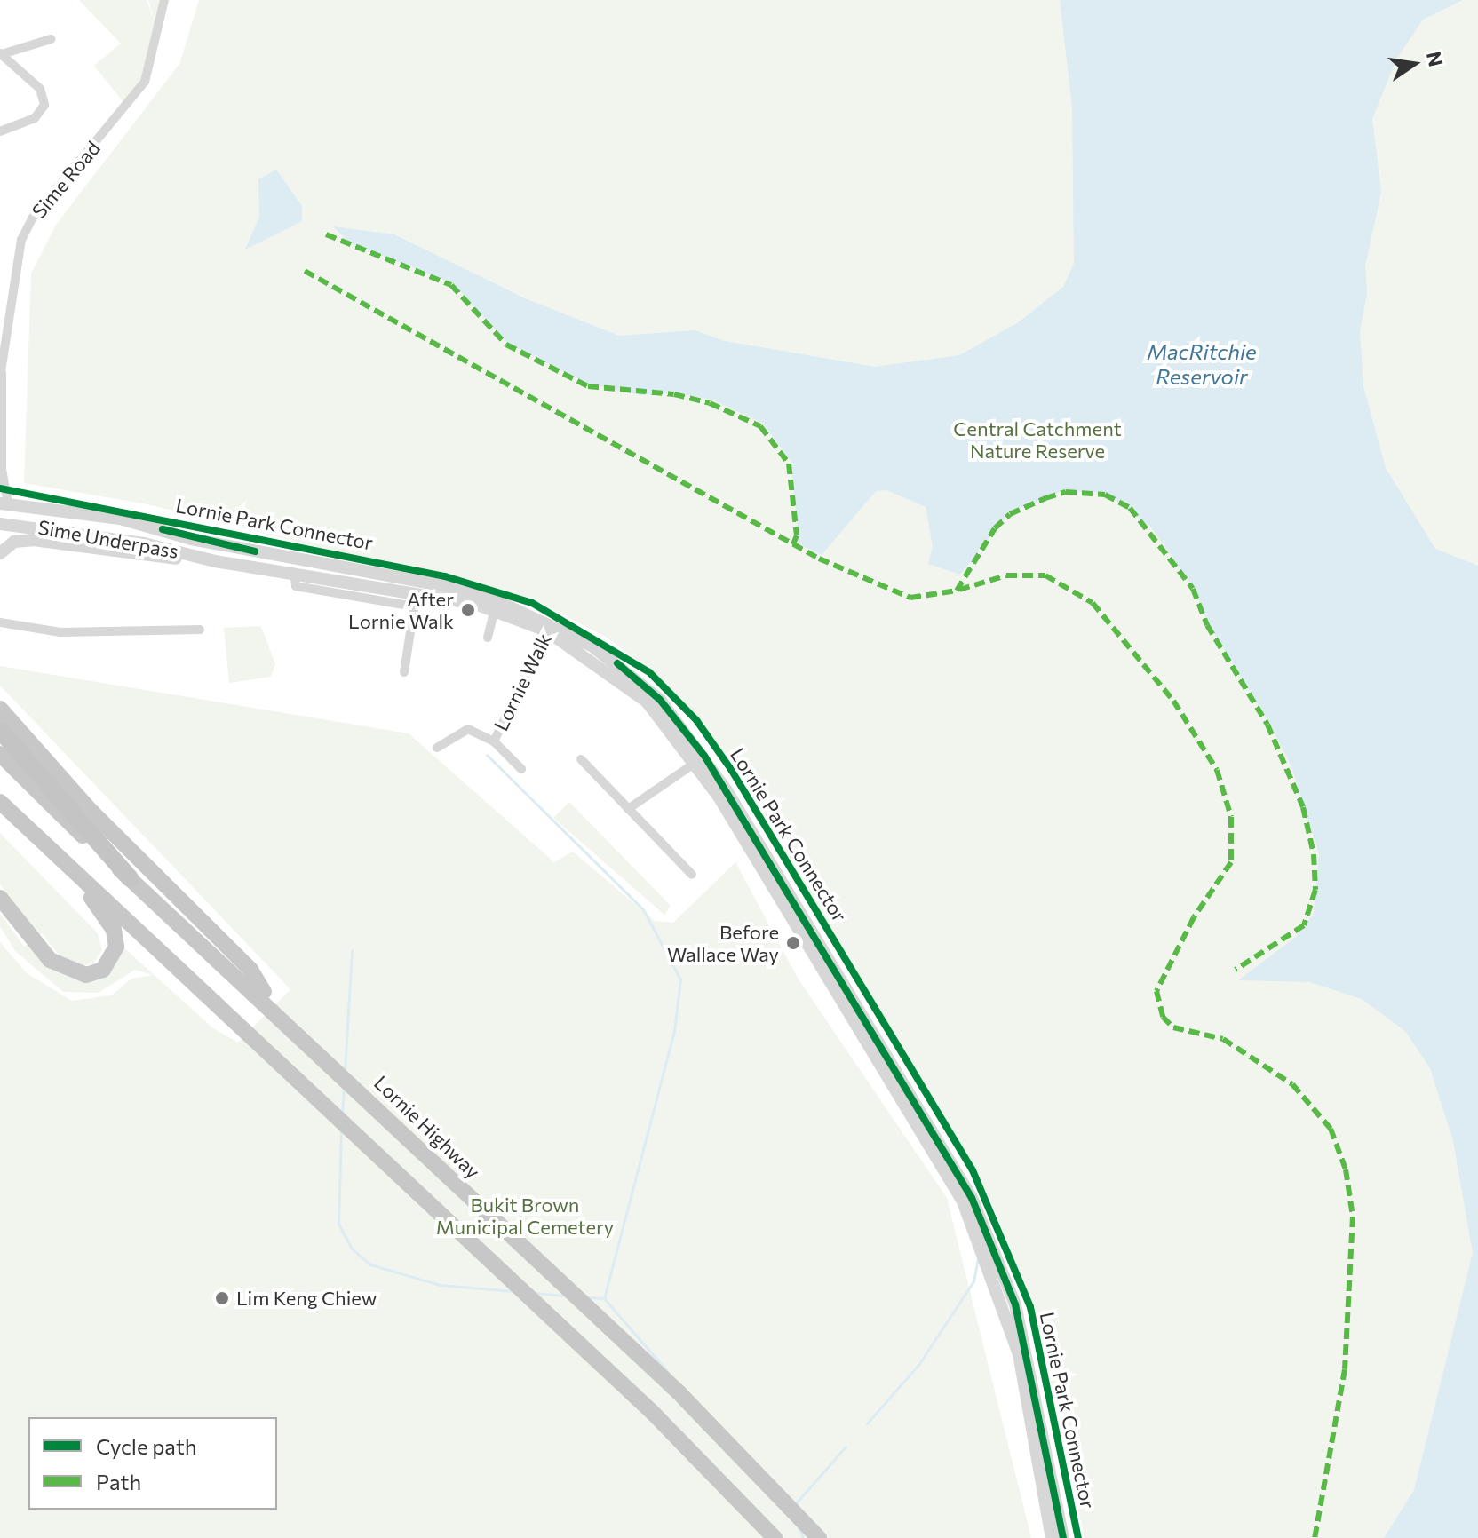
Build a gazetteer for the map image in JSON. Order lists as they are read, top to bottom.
{
  "streets": {
    "highway": ["Lornie Highway"],
    "street": ["Sime Road", "Sime Underpass", "Lornie Walk"],
    "cycle path": ["Lornie Park Connector"]
  },
  "water": ["MacRitchie Reservoir"],
  "parks": ["Central Catchment Nature Reserve", "Bukit Brown Municipal Cemetery"],
  "places": ["After Lornie Walk", "Before Wallace Way", "Lim Keng Chiew"],
  "legend": ["Cycle path", "Path"],
  "north": "right"
}
